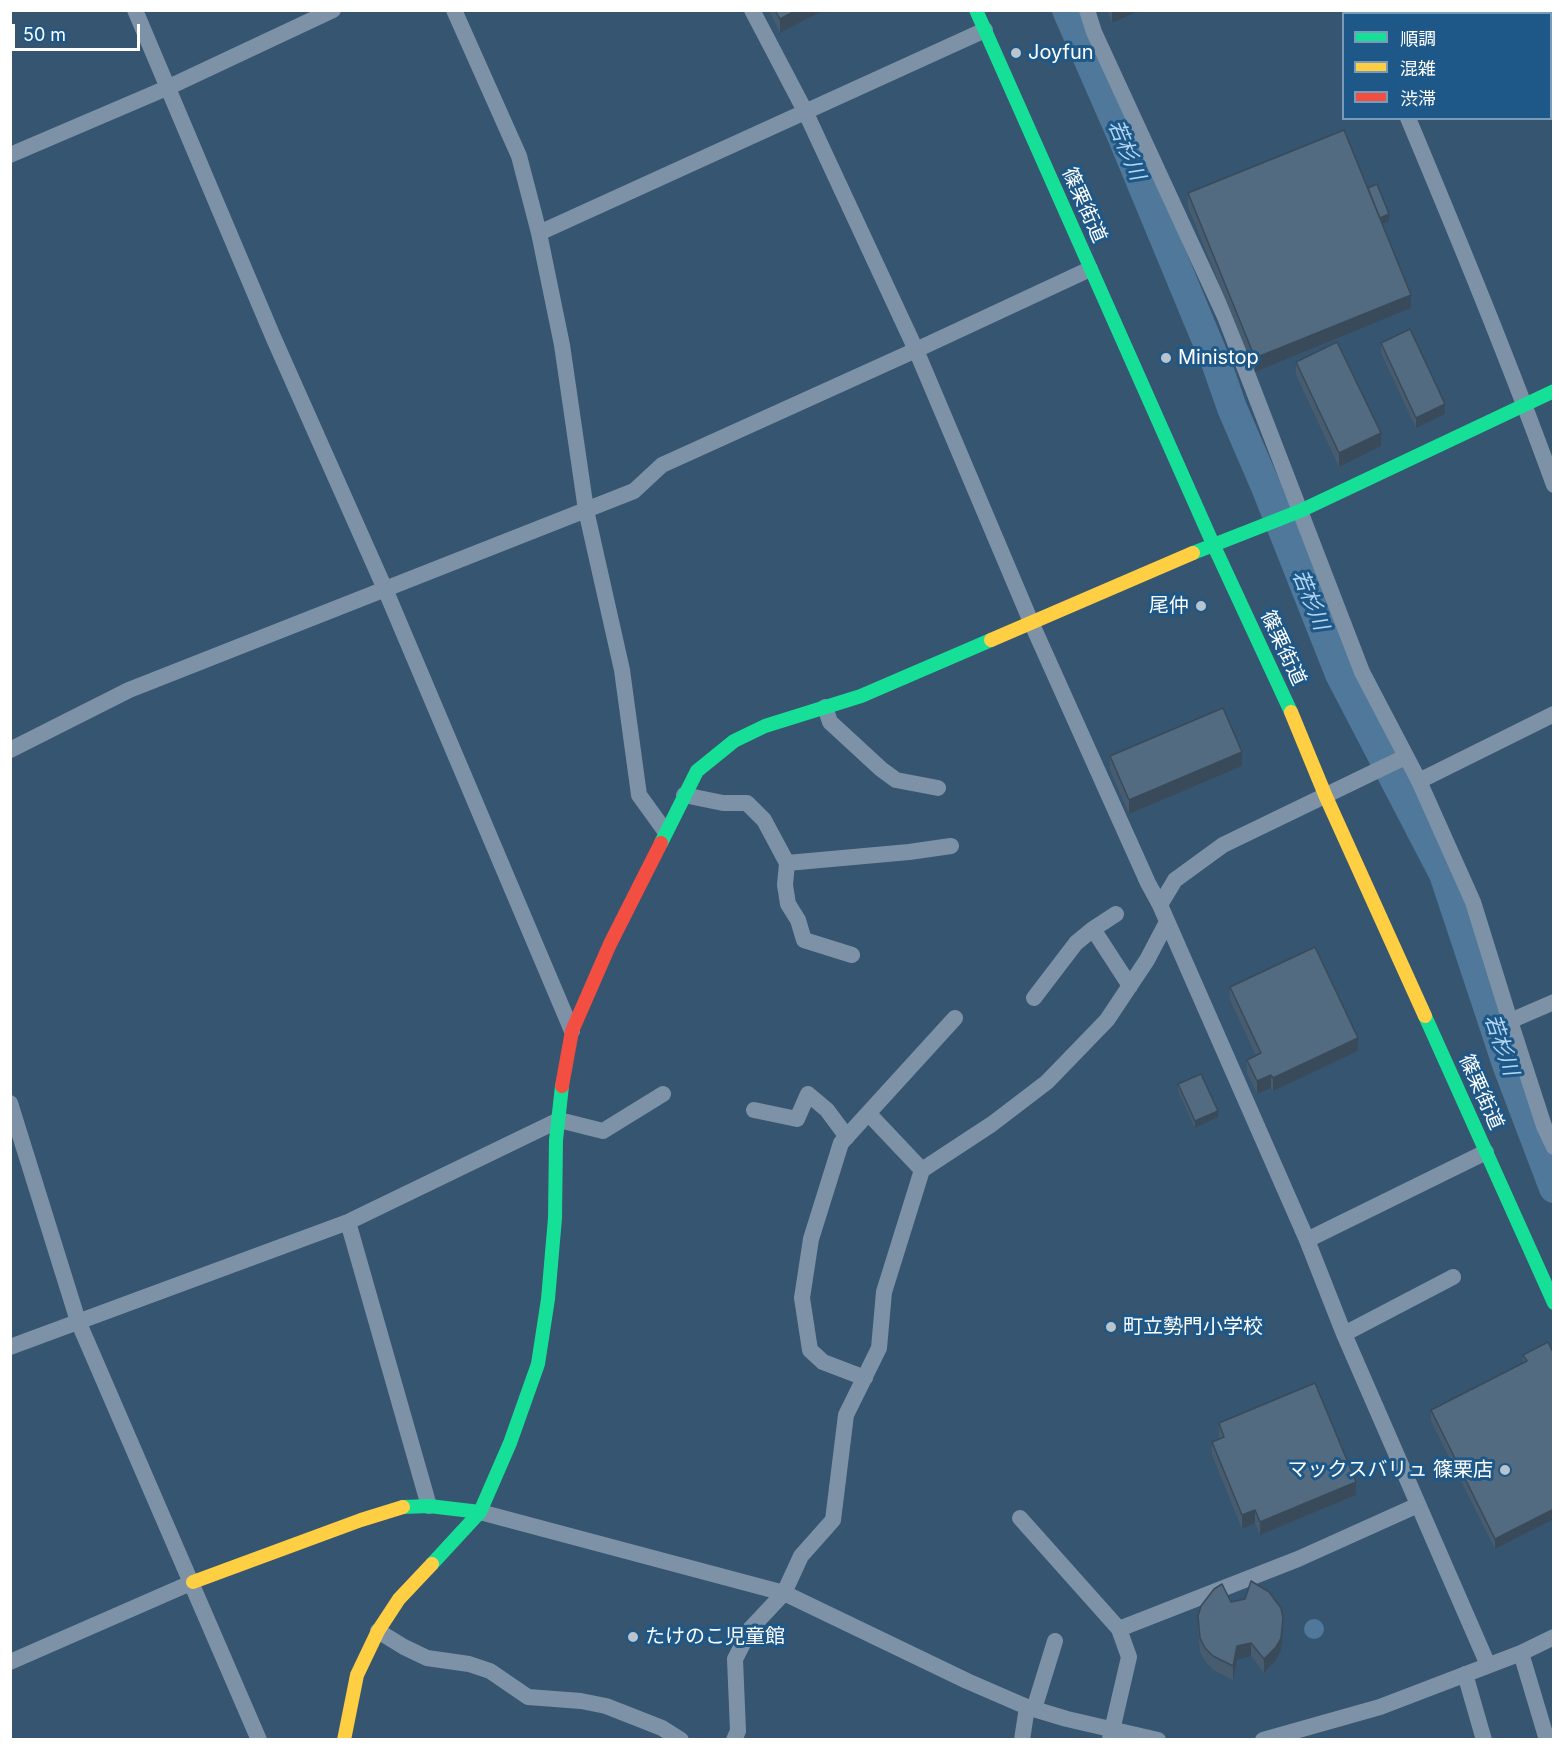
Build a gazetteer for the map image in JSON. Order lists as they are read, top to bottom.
{
  "streets": {
    "street": ["篠栗街道"]
  },
  "water": ["若杉川"],
  "places": [
    "Joyfun",
    "Ministop",
    "尾仲",
    "町立勢門小学校",
    "マックスバリュ 篠栗店",
    "たけのこ児童館"
  ],
  "legend": ["順調", "混雑", "渋滞"],
  "scale_bar": "50 m"
}
